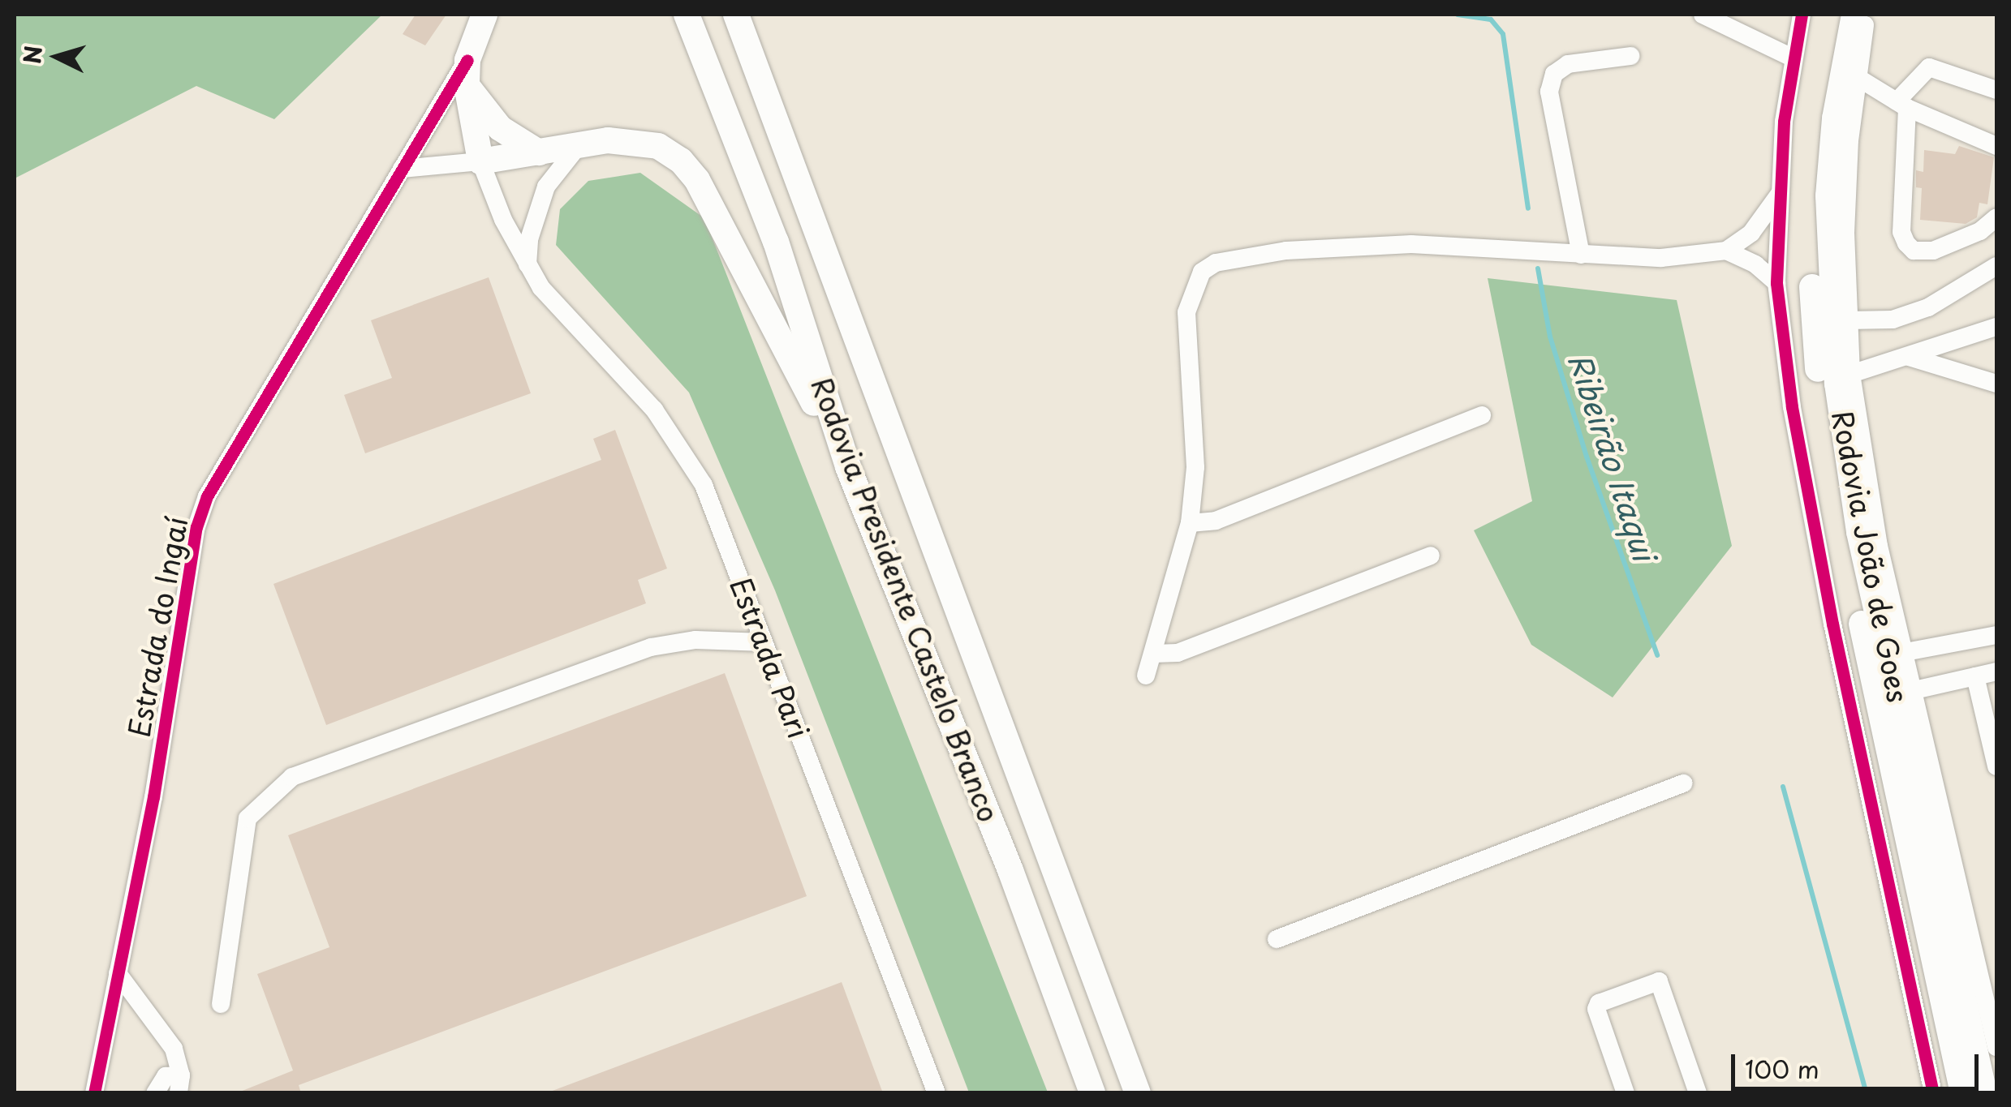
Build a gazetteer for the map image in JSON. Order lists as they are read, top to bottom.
{
  "streets": {
    "highway": ["Rodovia João de Goes", "Rodovia Presidente Castelo Branco"],
    "street": ["Estrada do Ingaí", "Estrada Pari"]
  },
  "water": ["Ribeirão Itaqui"],
  "scale_bar": "100 m",
  "north": "left"
}
